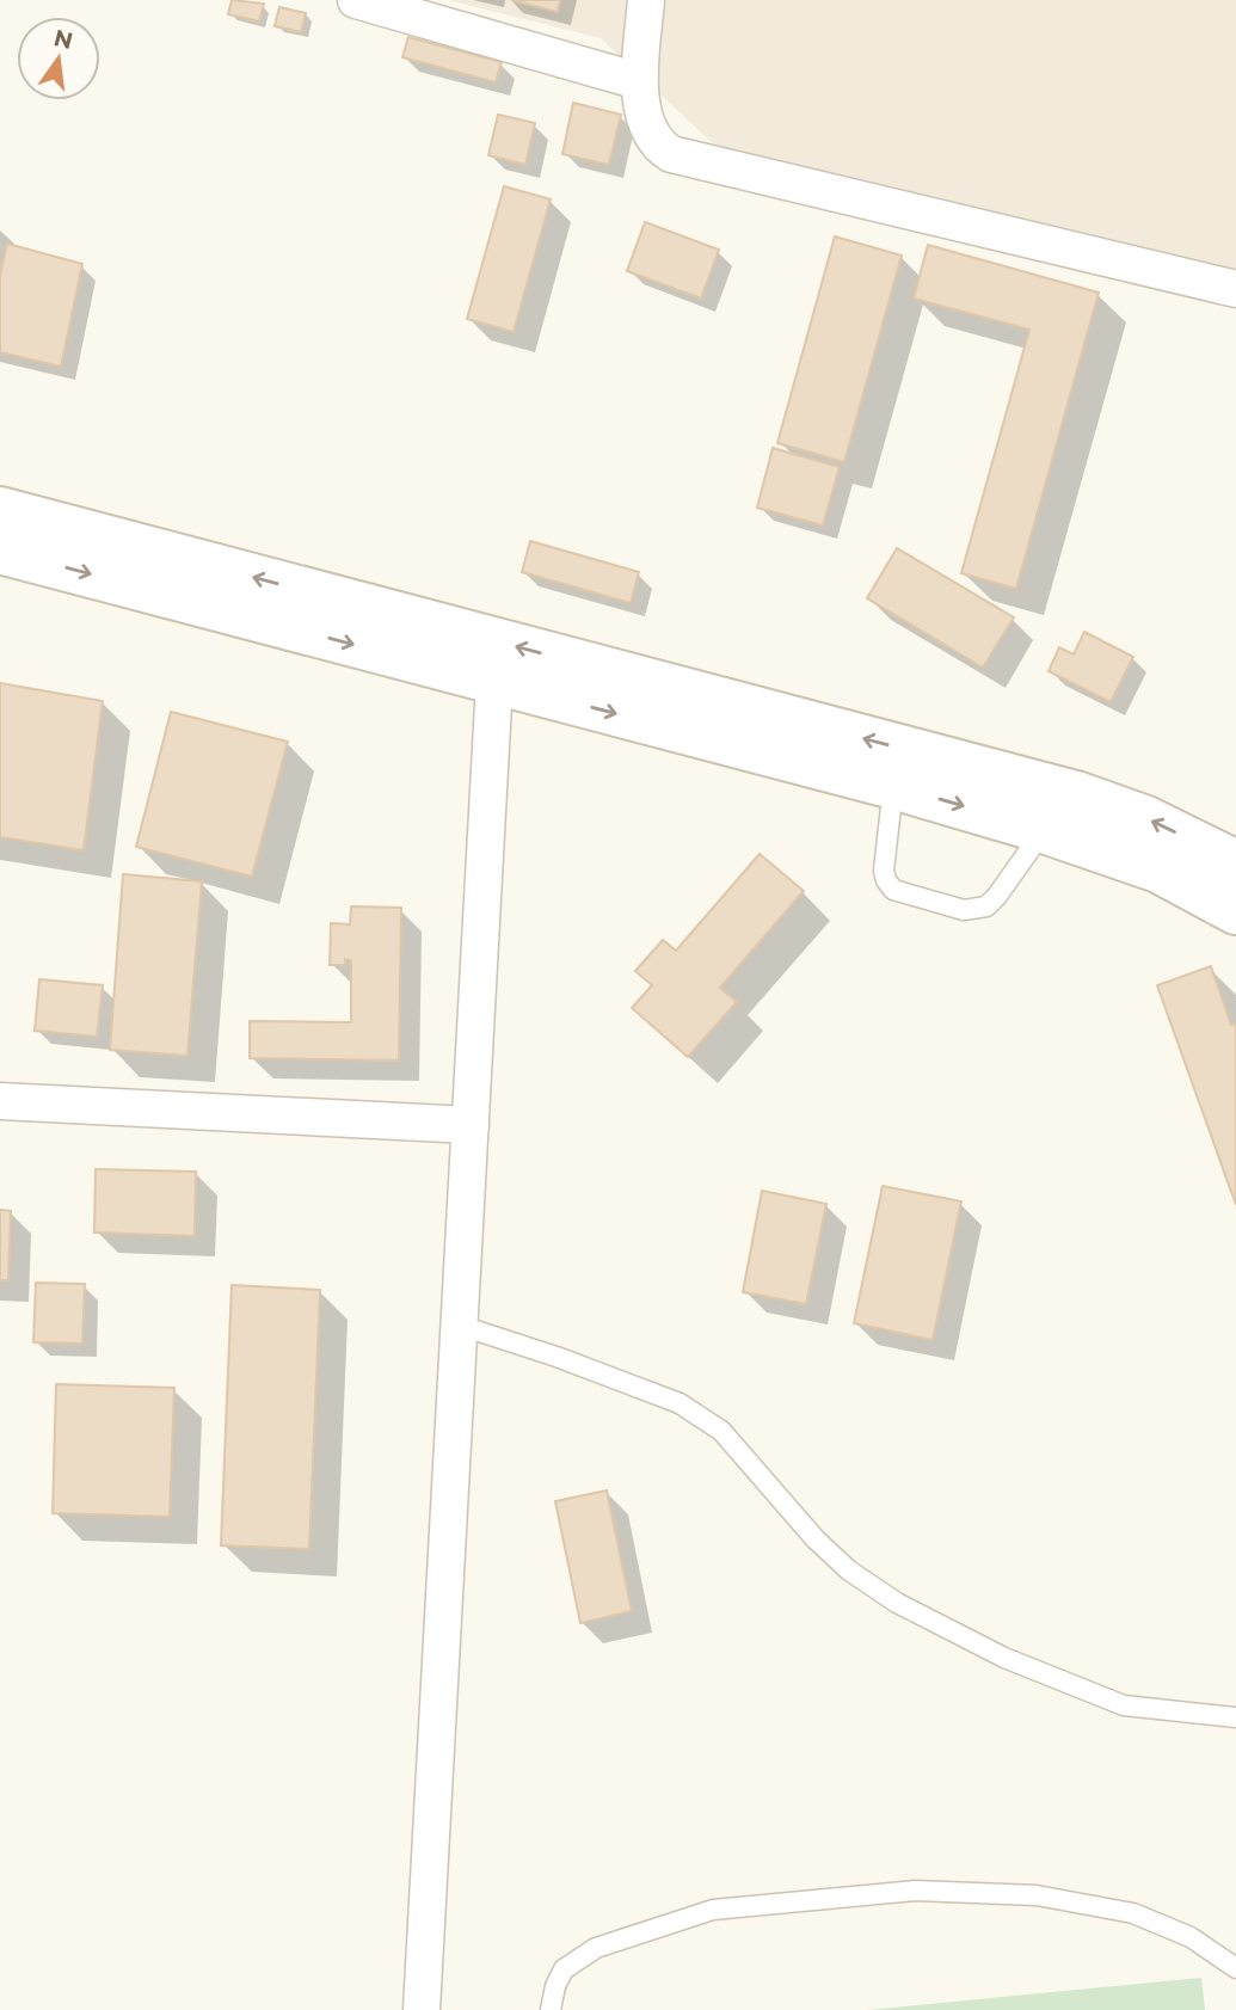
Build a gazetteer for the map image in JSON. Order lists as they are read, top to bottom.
{
  "north": "top"
}
